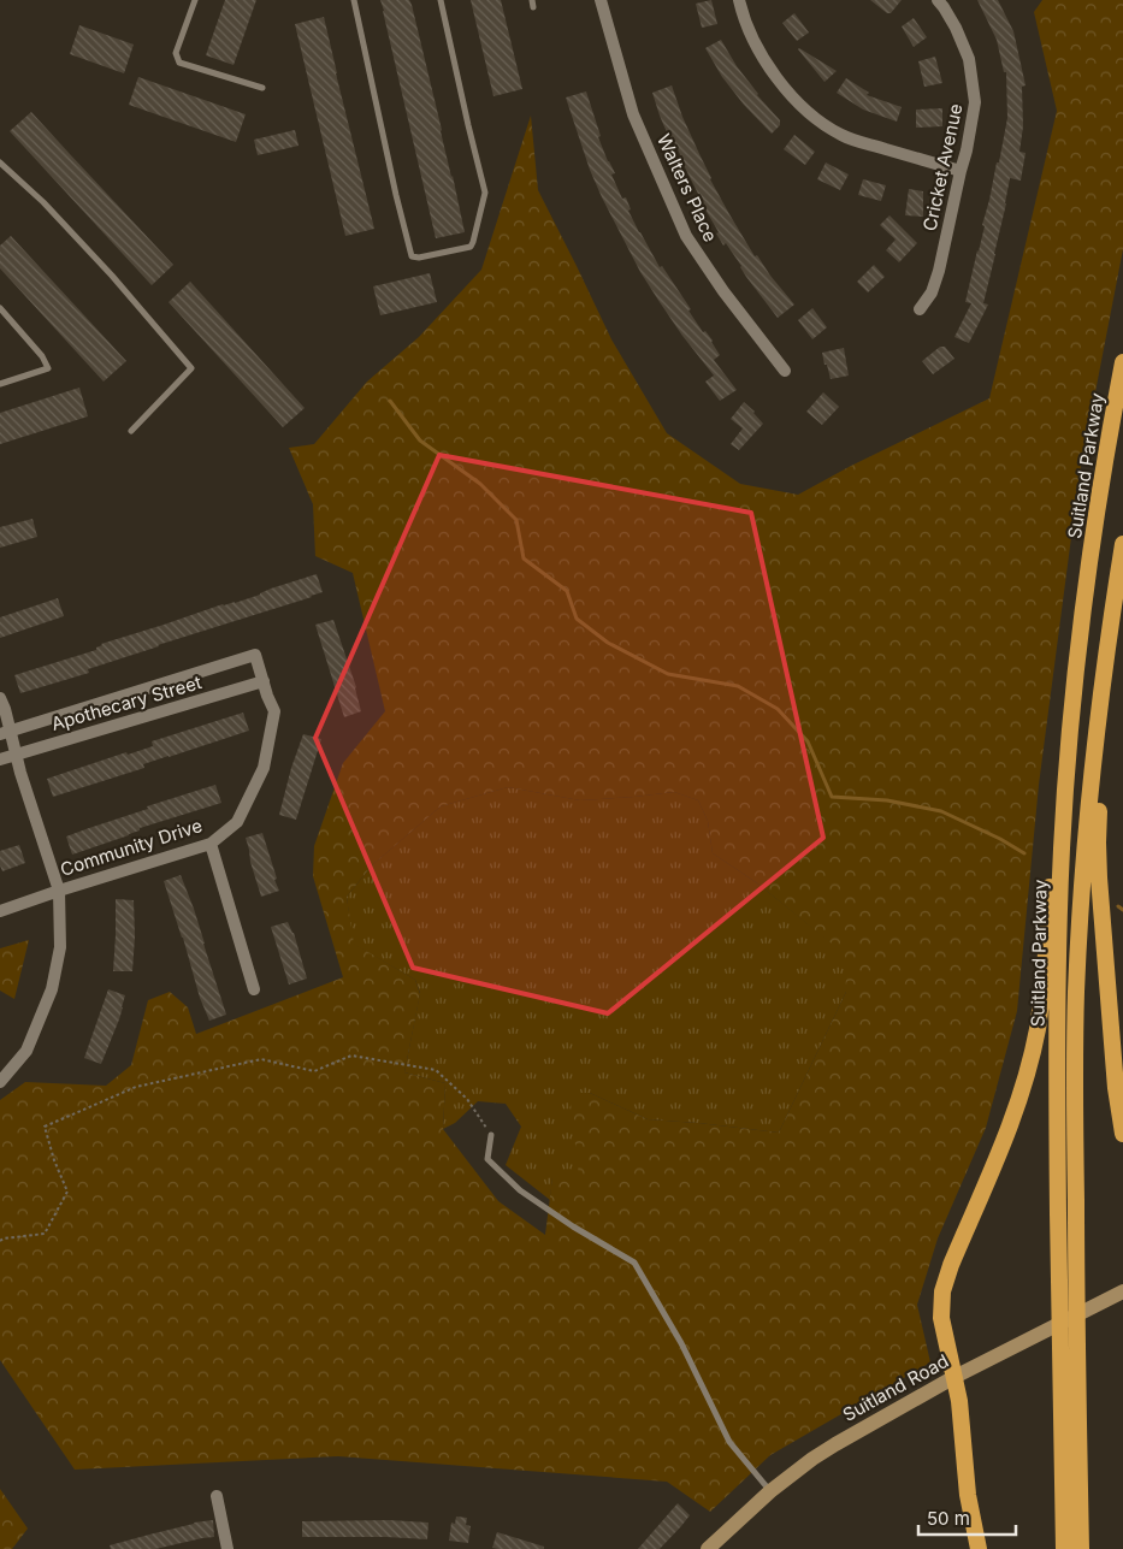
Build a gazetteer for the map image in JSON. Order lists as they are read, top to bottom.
{
  "streets": {
    "highway": ["Suitland Parkway"],
    "main road": ["Suitland Road"],
    "street": [
      "Cricket Avenue",
      "Walters Place",
      "Apothecary Street",
      "Community Drive"
    ]
  },
  "crossings": [
    ["Apothecary Street", "Community Drive"]
  ],
  "scale_bar": "50 m"
}
